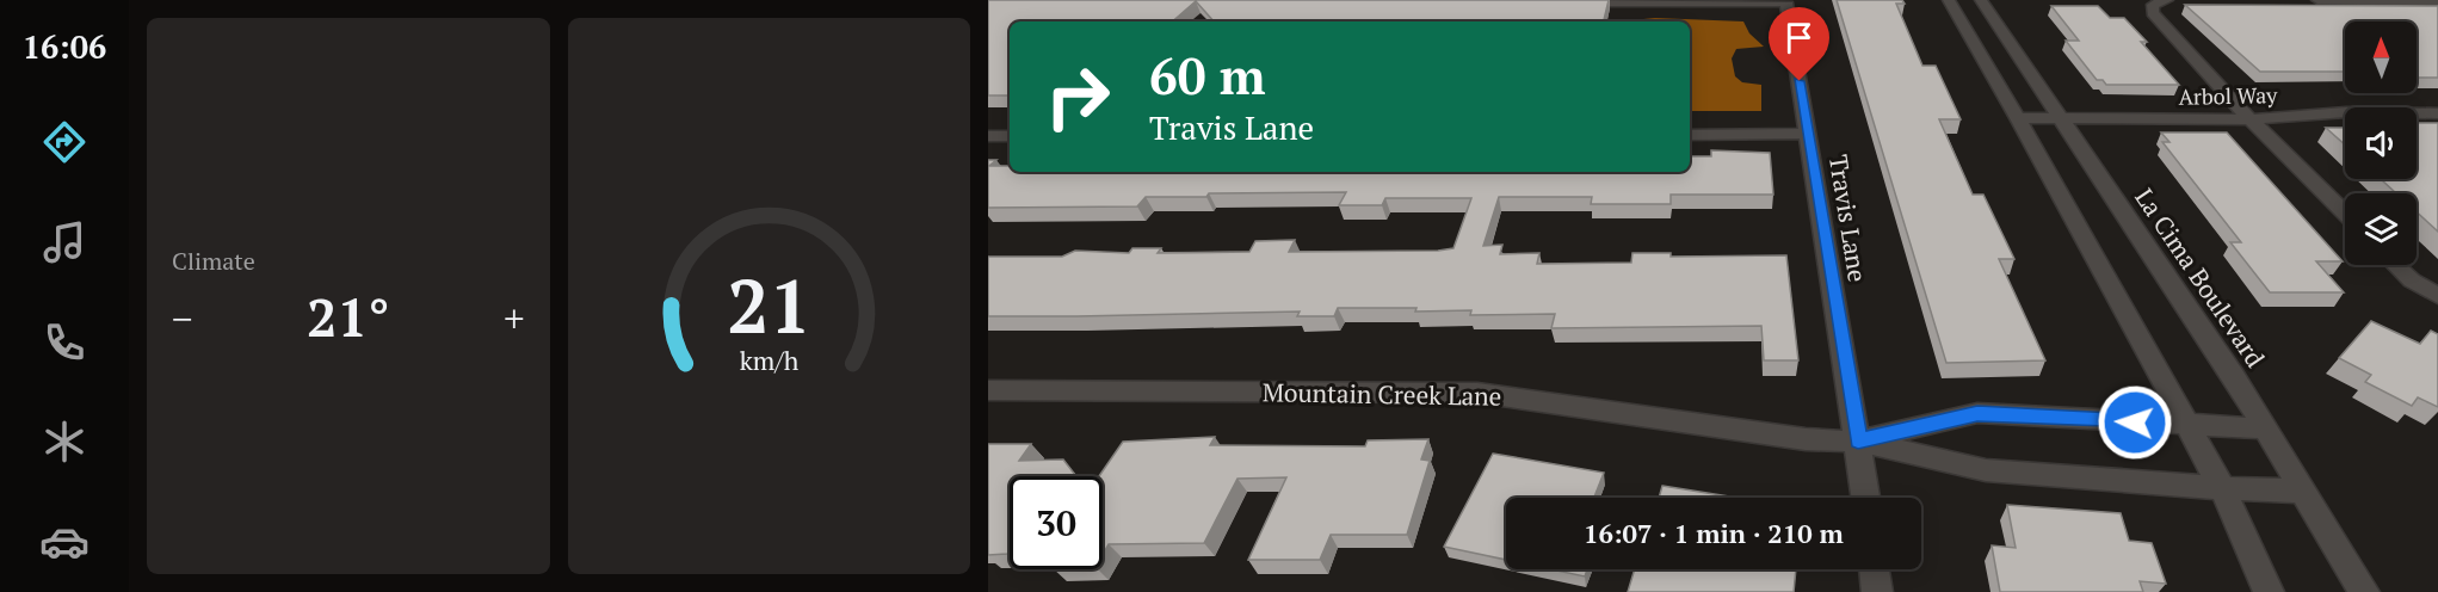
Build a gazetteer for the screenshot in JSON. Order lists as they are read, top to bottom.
{
  "streets": {
    "street": [
      "Arbol Way",
      "Travis Lane",
      "La Cima Boulevard",
      "Mountain Creek Lane"
    ]
  },
  "crossings": [
    ["Arbol Way", "La Cima Boulevard"],
    ["Travis Lane", "Mountain Creek Lane"],
    ["La Cima Boulevard", "Mountain Creek Lane"]
  ],
  "north": "top",
  "page": {
    "tabs": "16:06",
    "tile": "Climate",
    "turn": ["60 m", "Travis Lane"],
    "heat": ["−", "21°", "+"],
    "limit": "30",
    "trip": "16:07 · 1 min · 210 m",
    "gauge": ["21", "km/h"]
  }
}
